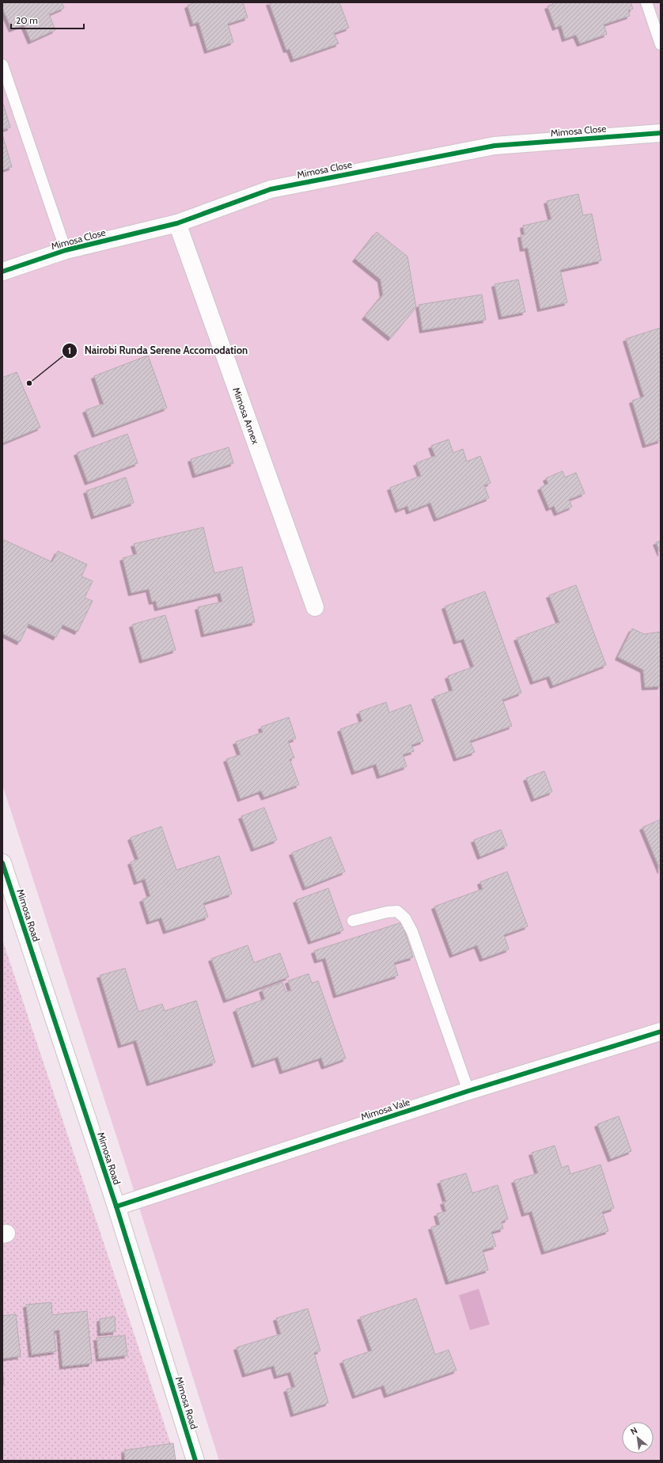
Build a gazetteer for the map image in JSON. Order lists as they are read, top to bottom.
{
  "streets": {
    "street": [
      "Mimosa Close",
      "Mimosa Annex",
      "Mimosa Road",
      "Mimosa Vale"
    ]
  },
  "crossings": [
    ["Mimosa Close", "Mimosa Annex"],
    ["Mimosa Road", "Mimosa Vale"]
  ],
  "places": ["Nairobi Runda Serene Accomodation"],
  "scale_bar": "20 m",
  "north": "top left"
}
